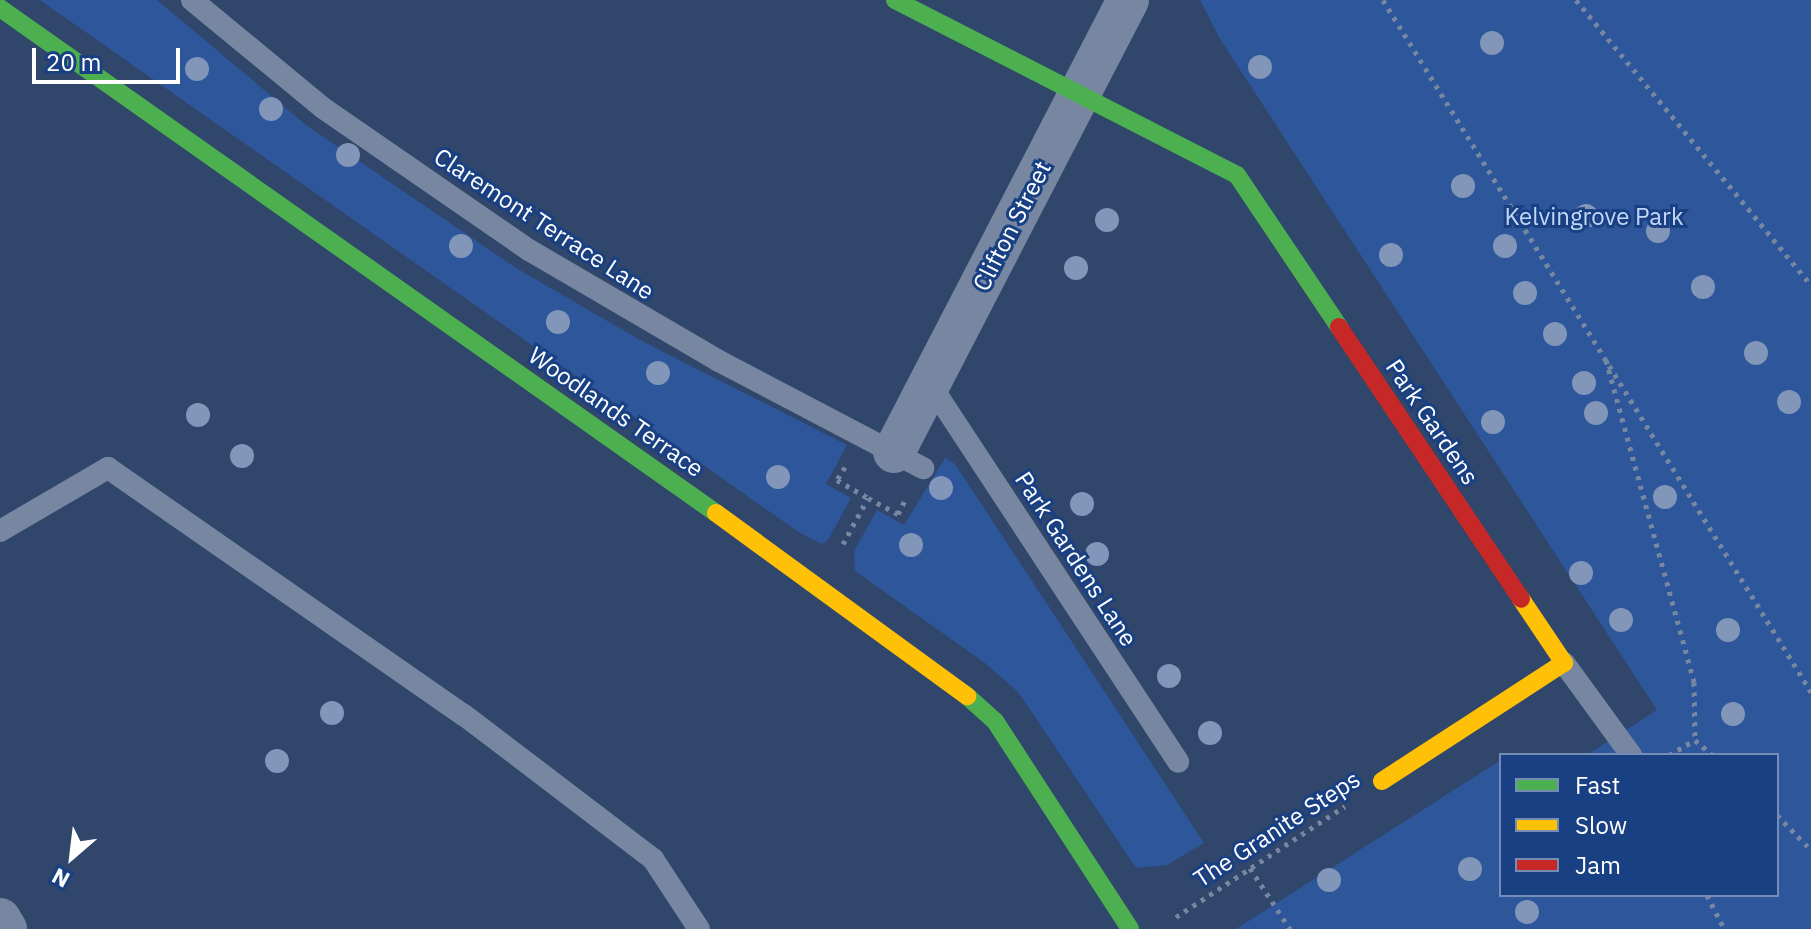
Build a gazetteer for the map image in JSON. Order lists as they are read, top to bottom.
{
  "streets": {
    "street": ["Clifton Street", "Woodlands Terrace", "Park Gardens"],
    "lane": ["Claremont Terrace Lane", "Park Gardens Lane"],
    "path": ["The Granite Steps"]
  },
  "crossings": [
    ["Claremont Terrace Lane", "Clifton Street"],
    ["Clifton Street", "Park Gardens"],
    ["Clifton Street", "Park Gardens Lane"]
  ],
  "parks": ["Kelvingrove Park"],
  "legend": ["Fast", "Slow", "Jam"],
  "scale_bar": "20 m",
  "north": "bottom left"
}
